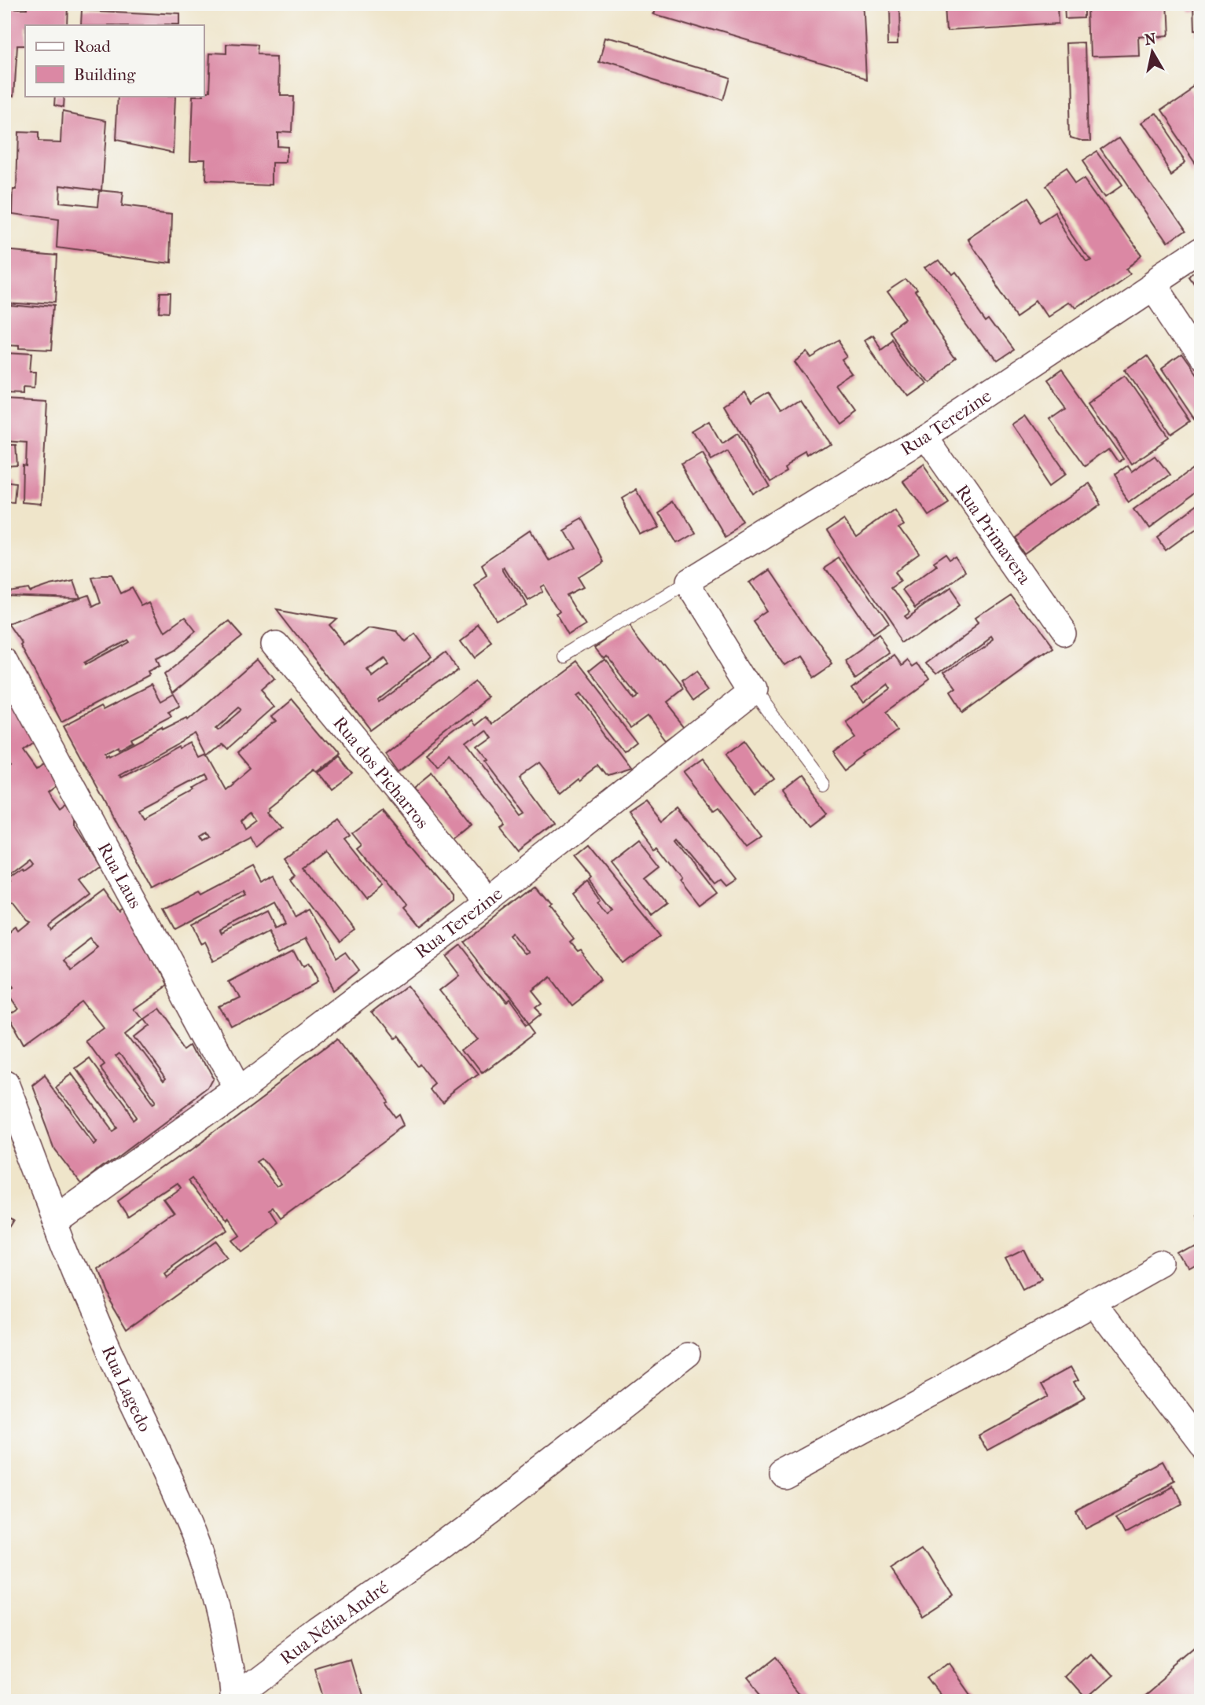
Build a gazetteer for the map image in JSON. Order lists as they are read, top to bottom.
{
  "streets": {
    "street": [
      "Rua Terezine",
      "Rua Primavera",
      "Rua dos Picharros",
      "Rua Laus",
      "Rua Lagedo",
      "Rua Nélia André"
    ]
  },
  "crossings": [
    ["Rua Terezine", "Rua Primavera"],
    ["Rua Terezine", "Rua dos Picharros"],
    ["Rua Terezine", "Rua Laus"],
    ["Rua Terezine", "Rua Lagedo"],
    ["Rua Lagedo", "Rua Nélia André"]
  ],
  "legend": ["Road", "Building"],
  "north": "top"
}
